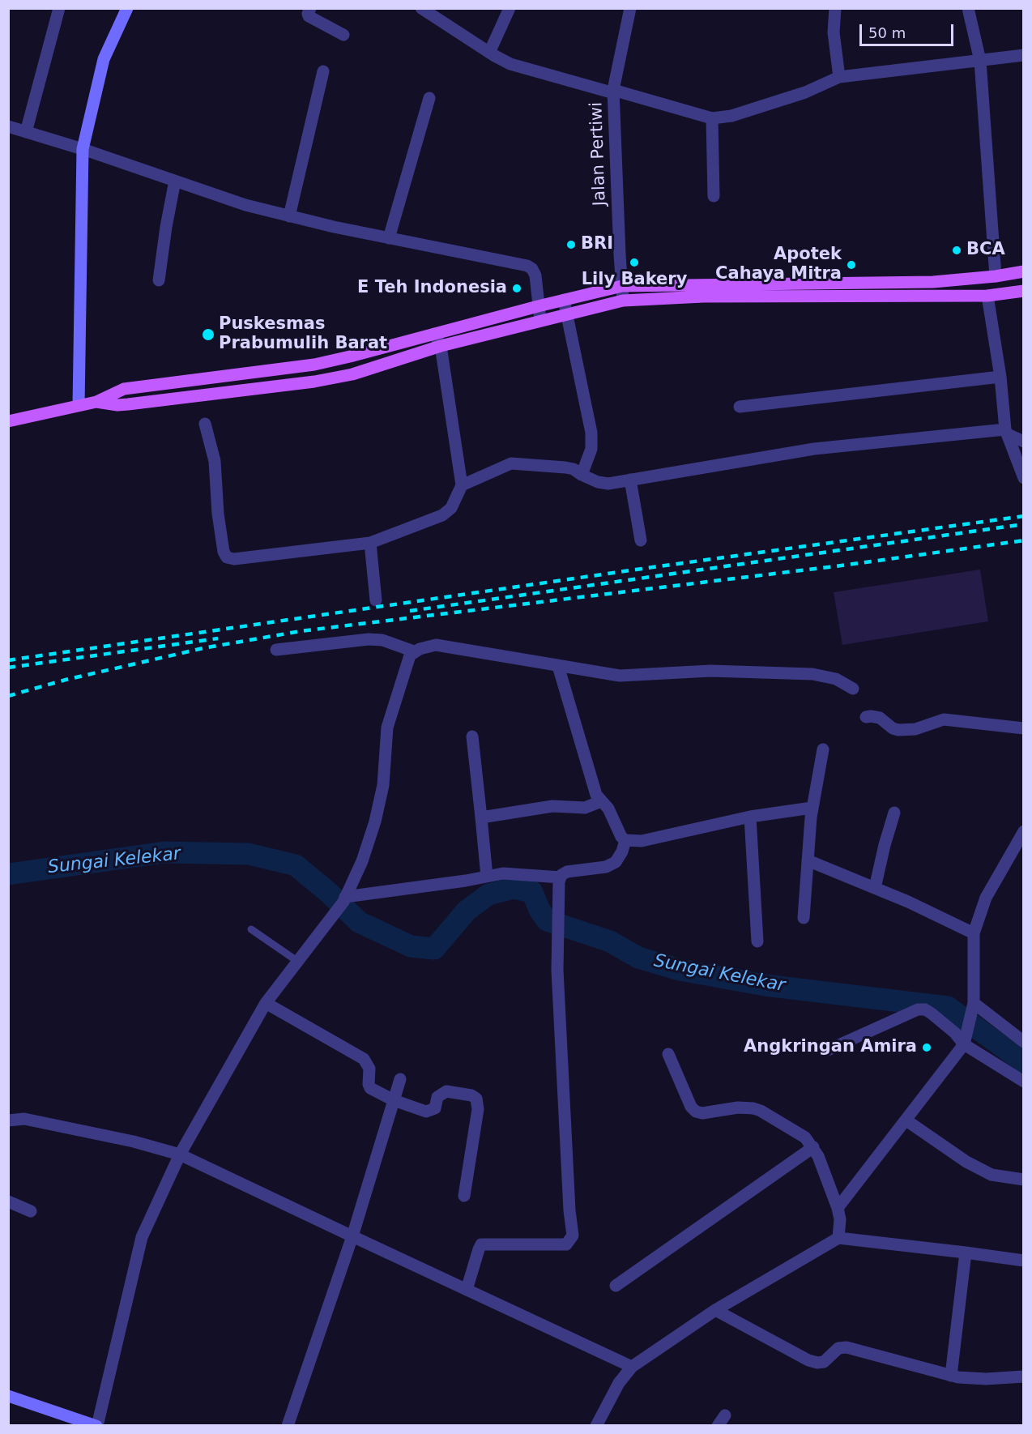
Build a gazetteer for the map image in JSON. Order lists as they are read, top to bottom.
{
  "streets": {
    "street": ["Jalan Pertiwi"]
  },
  "water": ["Sungai Kelekar"],
  "places": [
    "BRI",
    "BCA",
    "Lily Bakery",
    "Apotek Cahaya Mitra",
    "E Teh Indonesia",
    "Puskesmas Prabumulih Barat",
    "Angkringan Amira"
  ],
  "scale_bar": "50 m"
}
